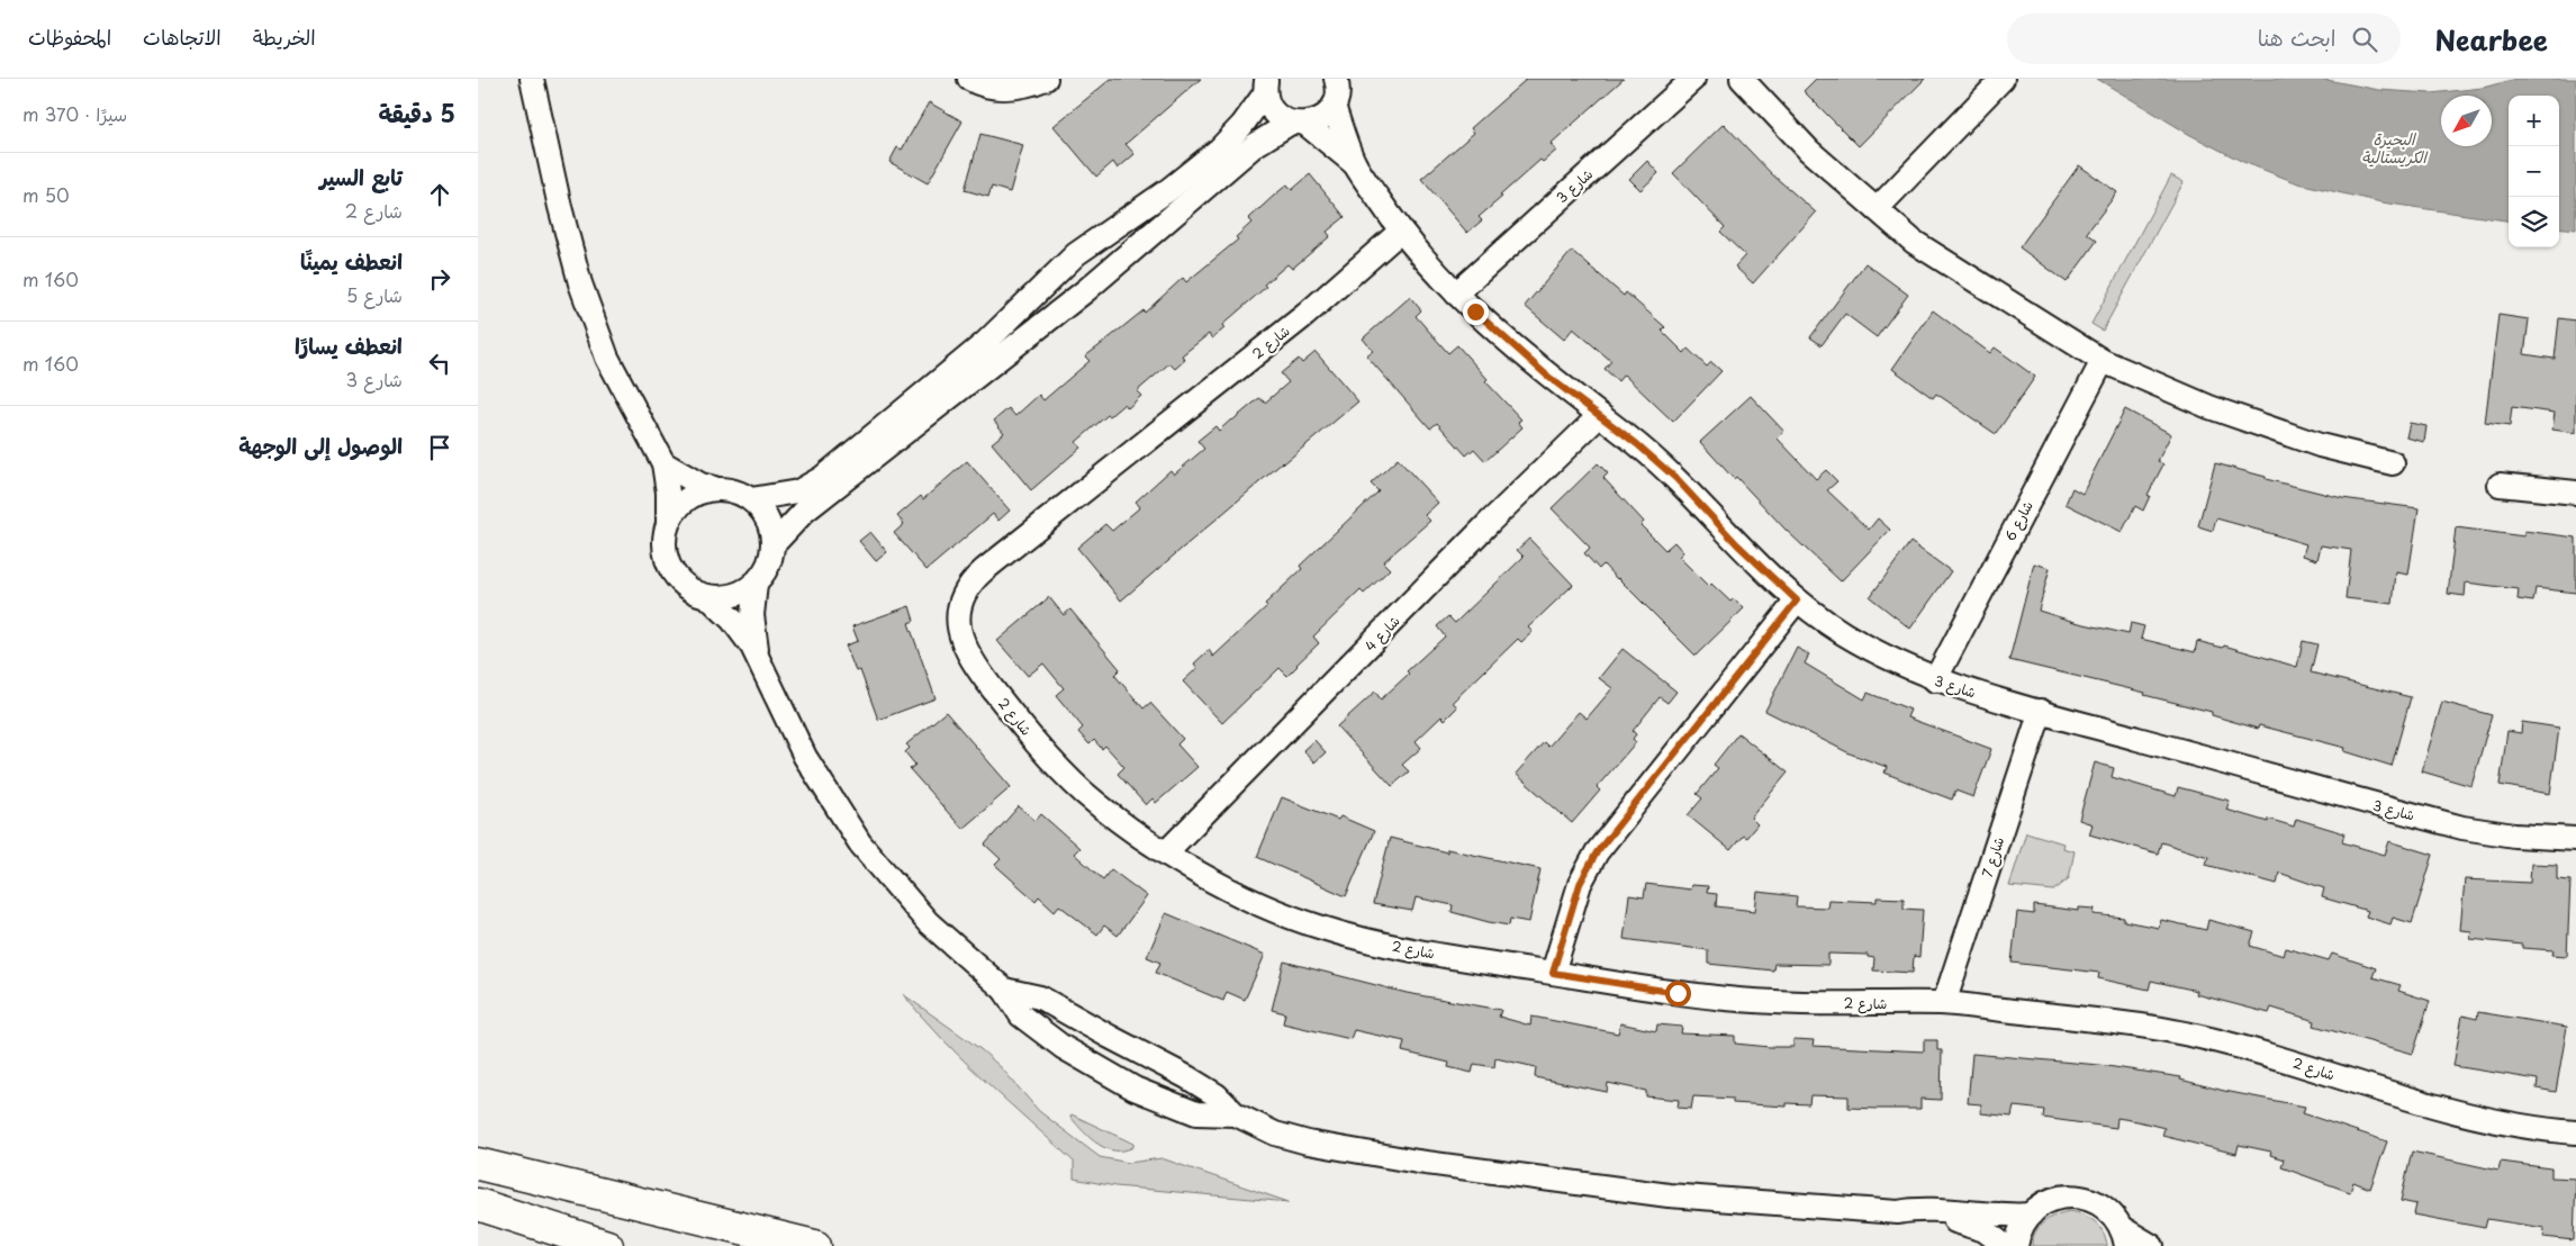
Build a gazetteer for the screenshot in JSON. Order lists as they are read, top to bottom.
{
  "streets": {
    "street": [
      "شارع 3",
      "شارع 2",
      "شارع 6",
      "شارع 4",
      "شارع 7"
    ]
  },
  "crossings": [
    ["شارع 3", "شارع 2"],
    ["شارع 3", "شارع 6"],
    ["شارع 3", "شارع 4"],
    ["شارع 3", "شارع 7"],
    ["شارع 2", "شارع 4"],
    ["شارع 2", "شارع 7"]
  ],
  "water": ["البحيرة الكريستالية"],
  "north": "bottom left",
  "page": {
    "header": "Nearbee",
    "search": "ابحث هنا",
    "nav": ["الخريطة", "الاتجاهات", "المحفوظات"],
    "heading": ["5 دقيقة", "سيرًا · 370 m"],
    "map_buttons": ["+", "−"],
    "list": [
      ["تابع السير", "شارع 2", "50 m"],
      ["انعطف يمينًا", "شارع 5", "160 m"],
      ["انعطف يسارًا", "شارع 3", "160 m"],
      "الوصول إلى الوجهة"
    ]
  }
}
